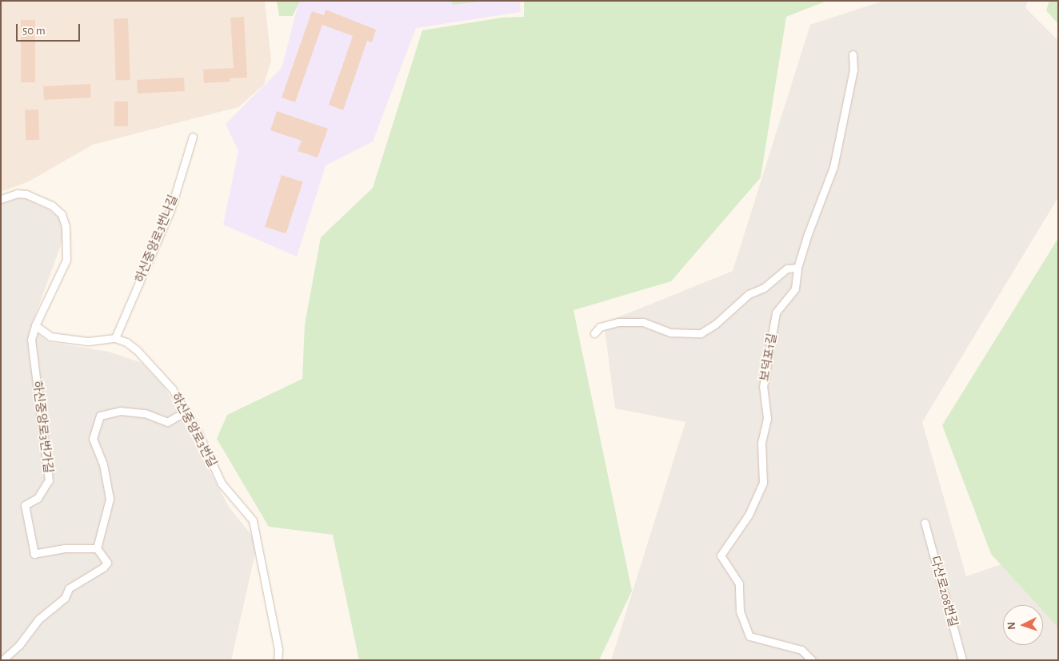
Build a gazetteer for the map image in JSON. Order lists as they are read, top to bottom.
{
  "streets": {
    "street": [
      "하신중앙로3번나길",
      "보덕포1길",
      "하신중앙로3번가길",
      "하신중앙로3번길",
      "다산로208번길"
    ]
  },
  "crossings": [
    ["하신중앙로3번나길", "하신중앙로3번길"]
  ],
  "scale_bar": "50 m",
  "north": "left"
}
